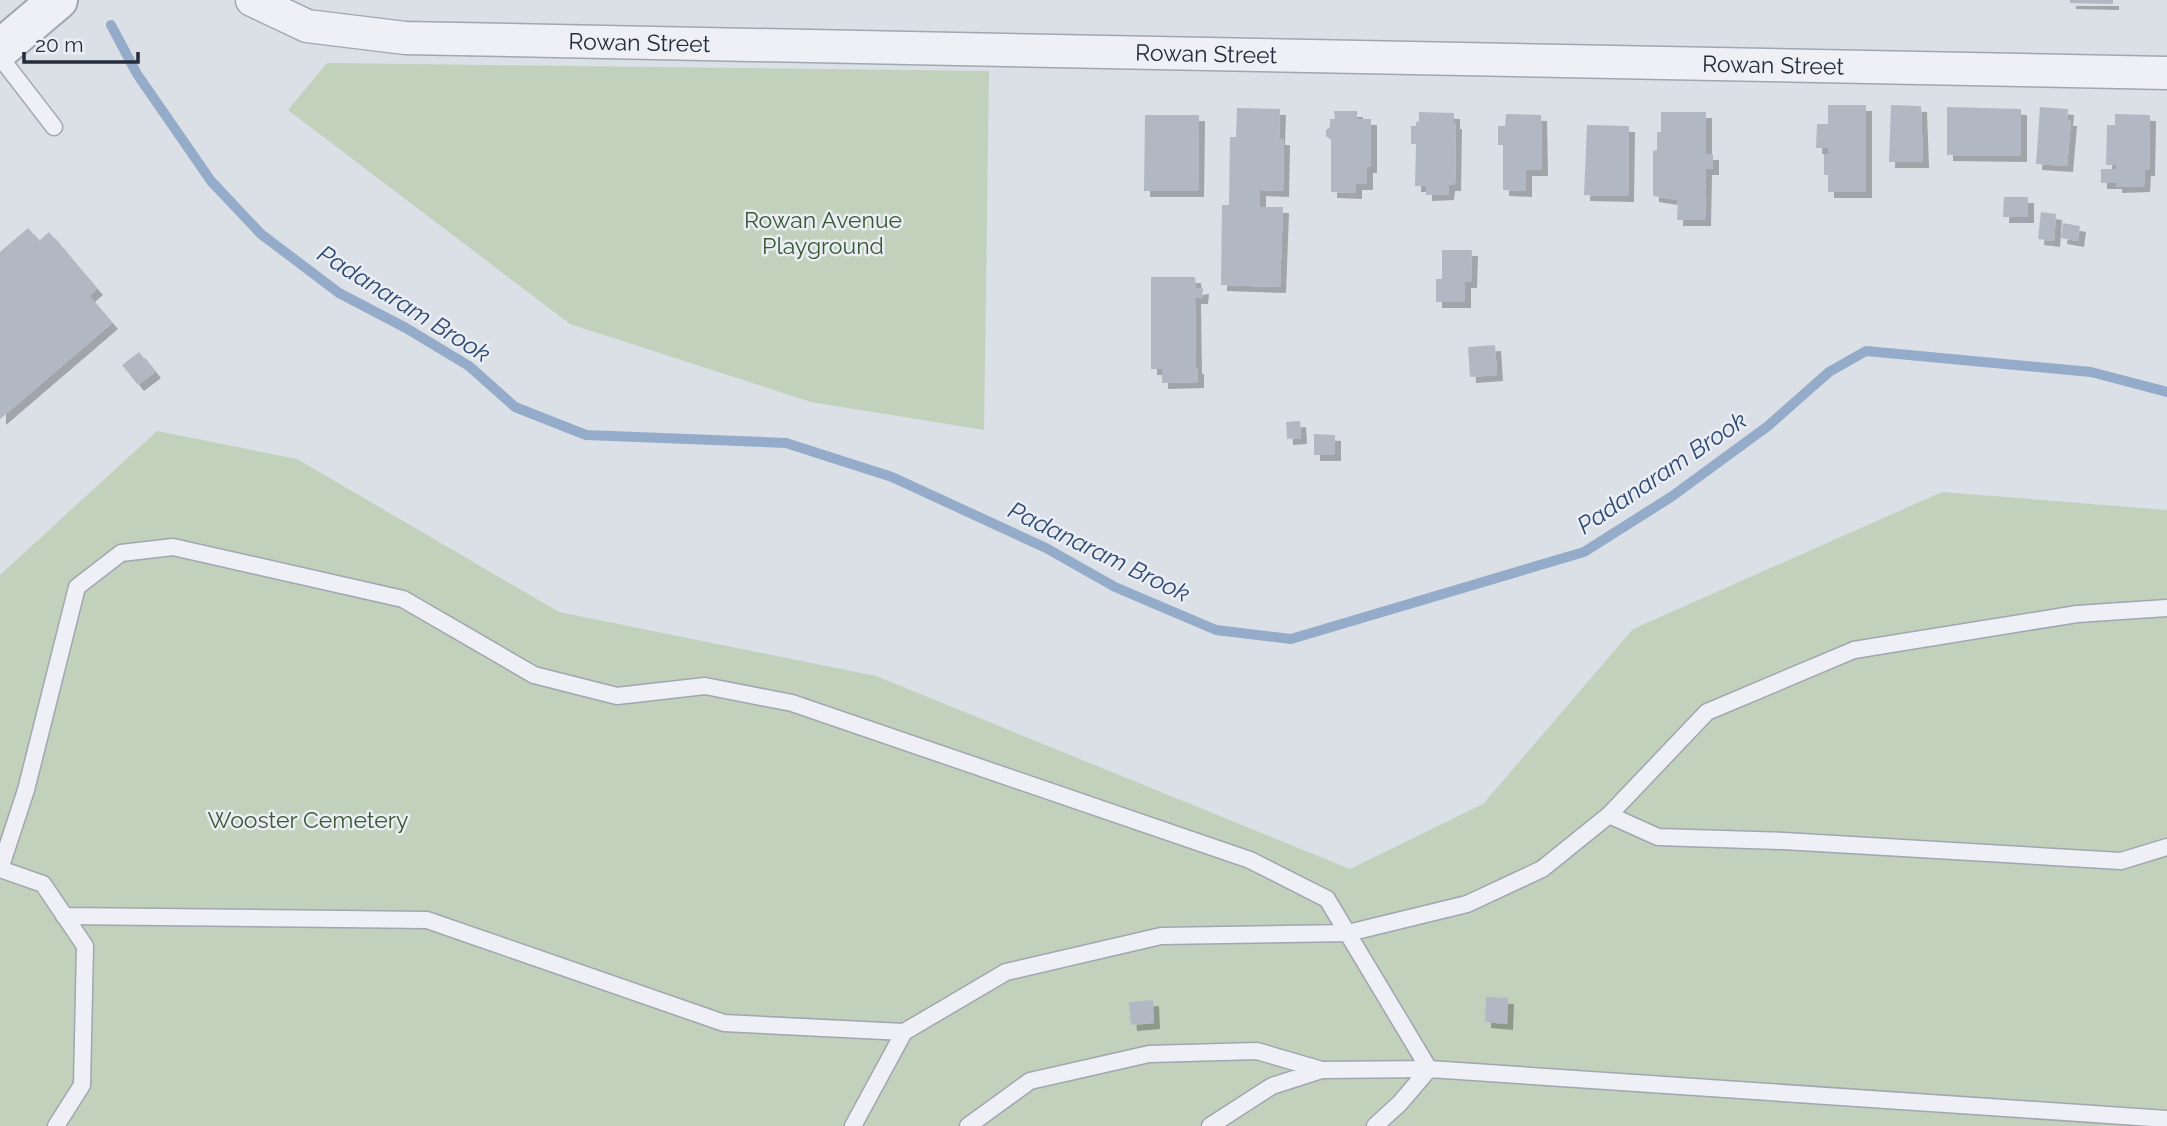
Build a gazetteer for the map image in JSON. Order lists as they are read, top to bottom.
{
  "streets": {
    "street": ["Rowan Street"]
  },
  "water": ["Padanaram Brook"],
  "parks": ["Rowan Avenue Playground", "Wooster Cemetery"],
  "scale_bar": "20 m"
}
